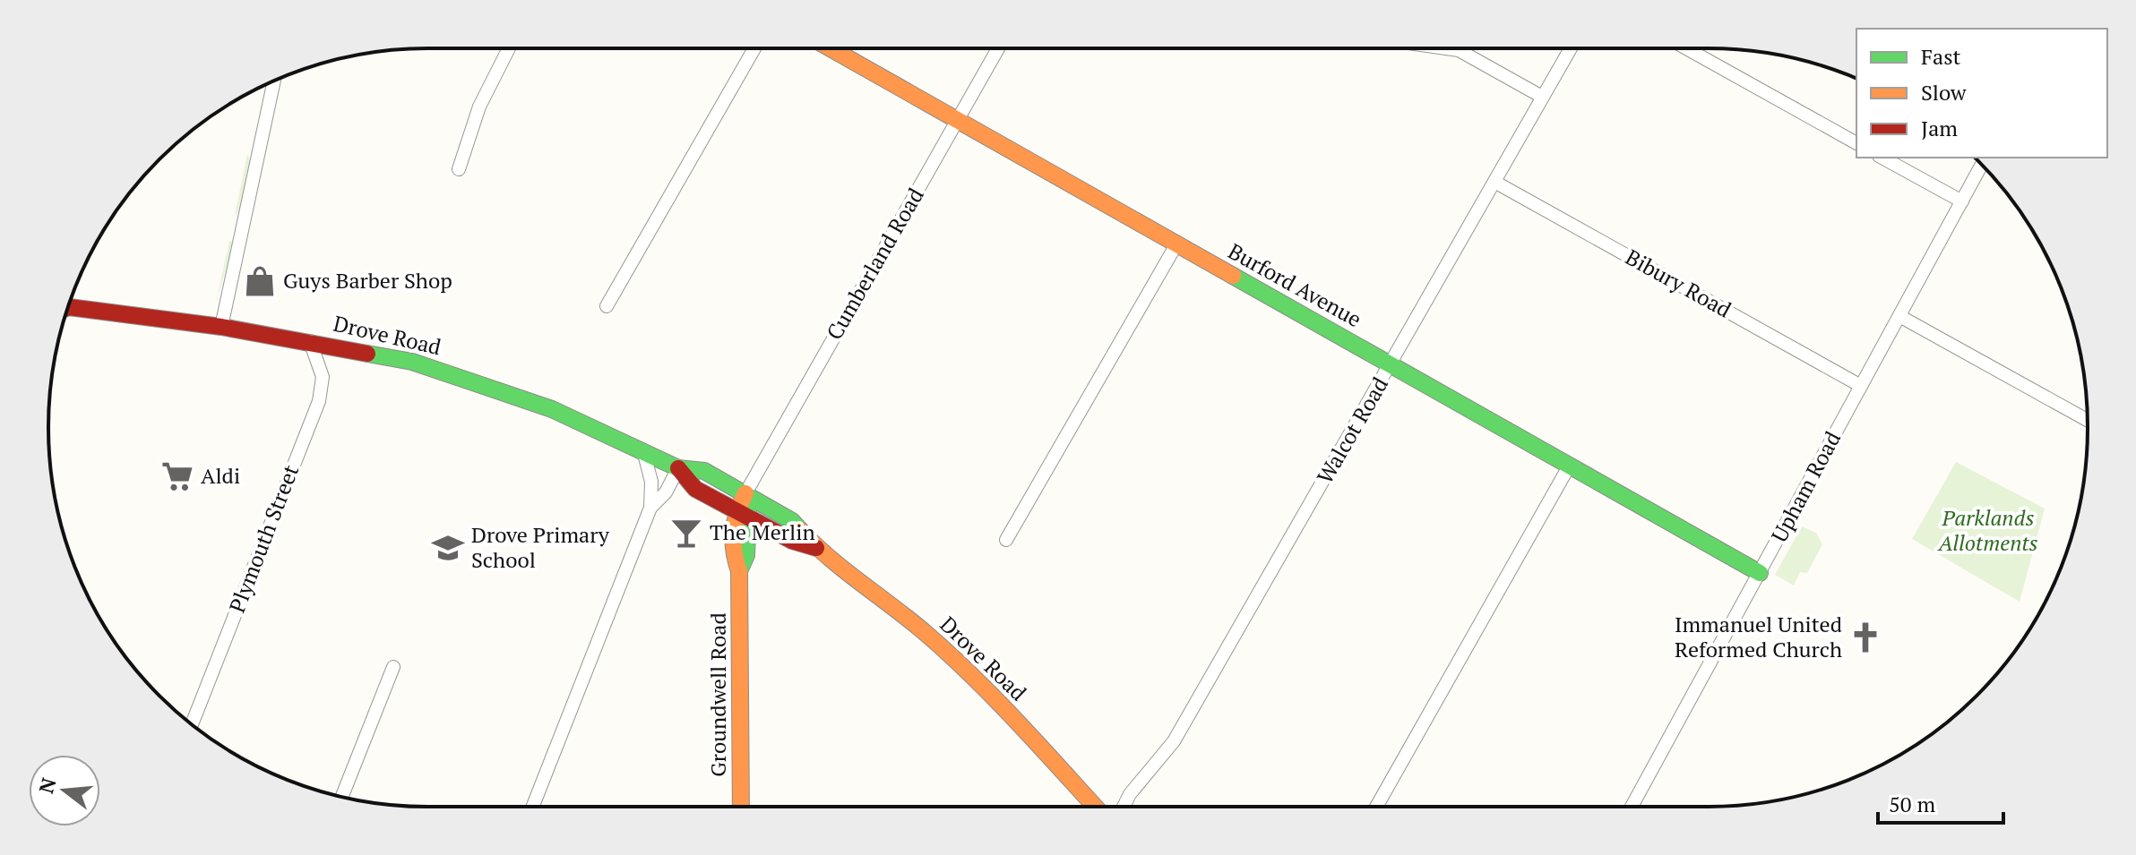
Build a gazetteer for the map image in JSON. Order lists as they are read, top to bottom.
{
  "streets": {
    "street": [
      "Cumberland Road",
      "Bibury Road",
      "Burford Avenue",
      "Drove Road",
      "Walcot Road",
      "Upham Road",
      "Plymouth Street",
      "Groundwell Road"
    ]
  },
  "crossings": [
    ["Cumberland Road", "Burford Avenue"],
    ["Cumberland Road", "Drove Road"],
    ["Bibury Road", "Walcot Road"],
    ["Bibury Road", "Upham Road"],
    ["Burford Avenue", "Walcot Road"],
    ["Burford Avenue", "Upham Road"],
    ["Drove Road", "Plymouth Street"],
    ["Drove Road", "Groundwell Road"]
  ],
  "parks": ["Parklands Allotments"],
  "places": {
    "shop": ["Guys Barber Shop"],
    "supermarket": ["Aldi"],
    "bar": ["The Merlin"],
    "school or university": ["Drove Primary School"],
    "church": ["Immanuel United Reformed Church"]
  },
  "legend": ["Fast", "Slow", "Jam"],
  "scale_bar": "50 m",
  "north": "left"
}
